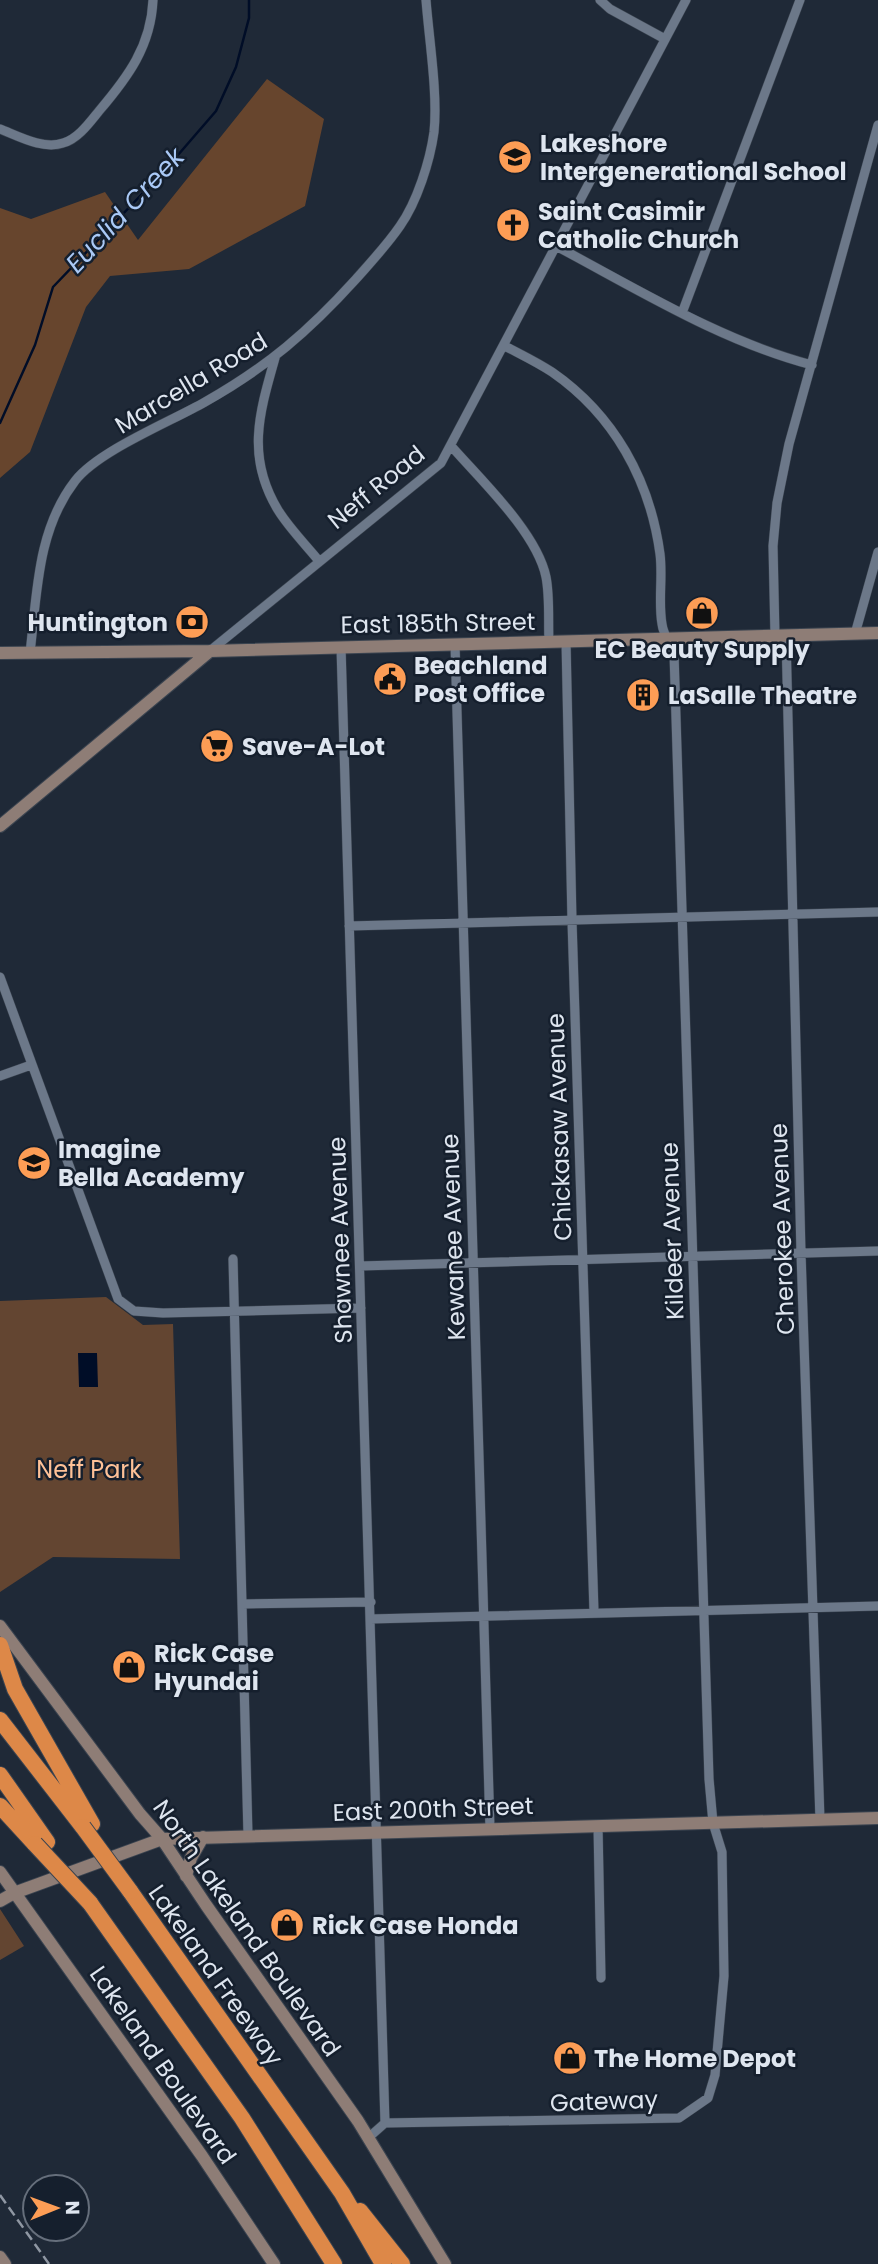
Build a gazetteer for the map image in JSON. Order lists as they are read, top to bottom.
{
  "streets": {
    "highway": ["Lakeland Freeway"],
    "street": [
      "Marcella Road",
      "Neff Road",
      "East 185th Street",
      "Chickasaw Avenue",
      "Cherokee Avenue",
      "Kildeer Avenue",
      "Kewanee Avenue",
      "Shawnee Avenue",
      "East 200th Street",
      "North Lakeland Boulevard",
      "Lakeland Boulevard",
      "Gateway"
    ]
  },
  "crossings": [
    ["Marcella Road", "East 185th Street"],
    ["Neff Road", "East 185th Street"],
    ["Neff Road", "Kildeer Avenue"],
    ["East 185th Street", "Chickasaw Avenue"],
    ["East 185th Street", "Cherokee Avenue"],
    ["East 185th Street", "Kildeer Avenue"],
    ["East 185th Street", "Kewanee Avenue"],
    ["East 185th Street", "Shawnee Avenue"],
    ["Cherokee Avenue", "East 200th Street"],
    ["Kildeer Avenue", "East 200th Street"],
    ["Kildeer Avenue", "Gateway"],
    ["Kewanee Avenue", "East 200th Street"],
    ["Shawnee Avenue", "East 200th Street"],
    ["Shawnee Avenue", "Gateway"],
    ["East 200th Street", "North Lakeland Boulevard"],
    ["East 200th Street", "Lakeland Boulevard"],
    ["East 200th Street", "Gateway"]
  ],
  "water": ["Euclid Creek"],
  "parks": ["Neff Park"],
  "places": {
    "school or university": ["Lakeshore Intergenerational School", "Imagine Bella Academy"],
    "church": ["Saint Casimir Catholic Church"],
    "shop": [
      "EC Beauty Supply",
      "Rick Case Hyundai",
      "Rick Case Honda",
      "The Home Depot"
    ],
    "bank": ["Huntington"],
    "public building": ["Beachland Post Office"],
    "building": ["LaSalle Theatre"],
    "supermarket": ["Save-A-Lot"]
  },
  "north": "right"
}
